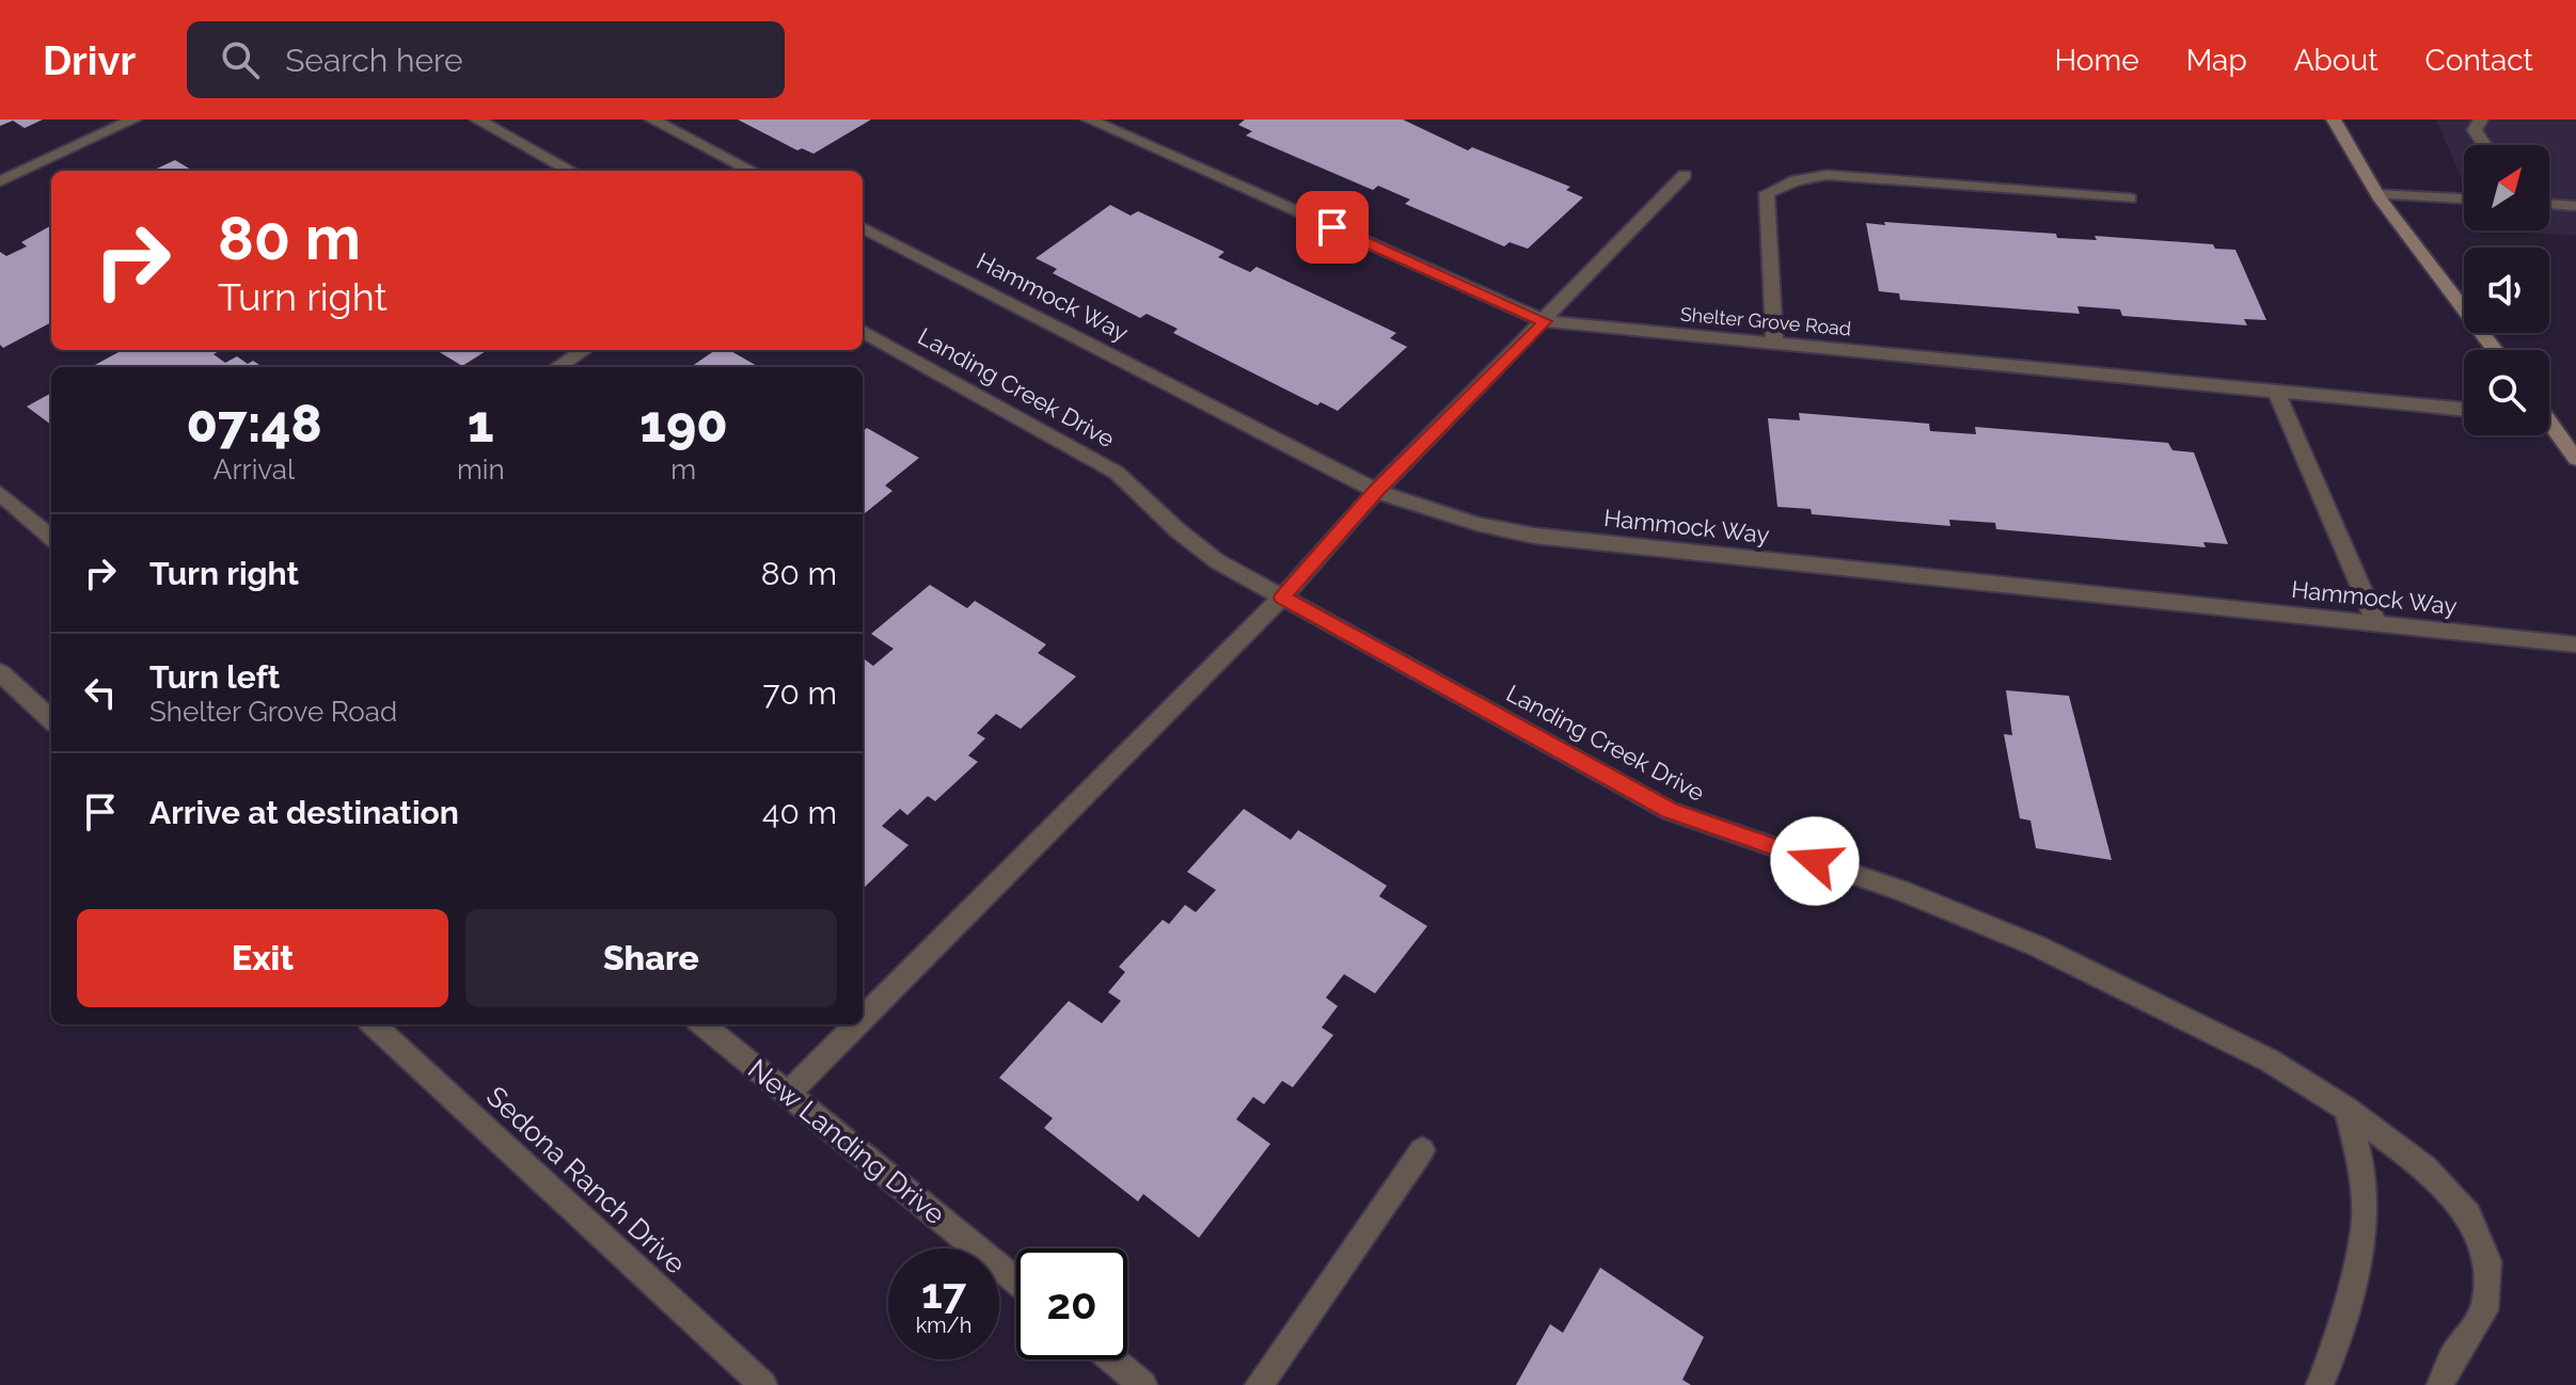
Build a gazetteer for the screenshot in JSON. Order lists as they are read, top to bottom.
{
  "streets": {
    "lane": [
      "Hammock Way",
      "Shelter Grove Road",
      "Landing Creek Drive",
      "New Landing Drive",
      "Sedona Ranch Drive"
    ]
  },
  "north": "top right",
  "page": {
    "header": "Drivr",
    "search": "Search here",
    "nav": [
      "Home",
      "Map",
      "About",
      "Contact"
    ],
    "turn": ["80 m", "Turn right"],
    "eta": [
      "07:48",
      "Arrival",
      "1",
      "min",
      "190",
      "m"
    ],
    "list": [
      {
        "name": "Turn right",
        "value": "80 m"
      },
      {
        "name": "Turn left",
        "note": "Shelter Grove Road",
        "value": "70 m"
      },
      {
        "name": "Arrive at destination",
        "value": "40 m"
      }
    ],
    "buttons": ["Exit", "Share"],
    "speed": "17 km/h",
    "limit": "20"
  }
}
